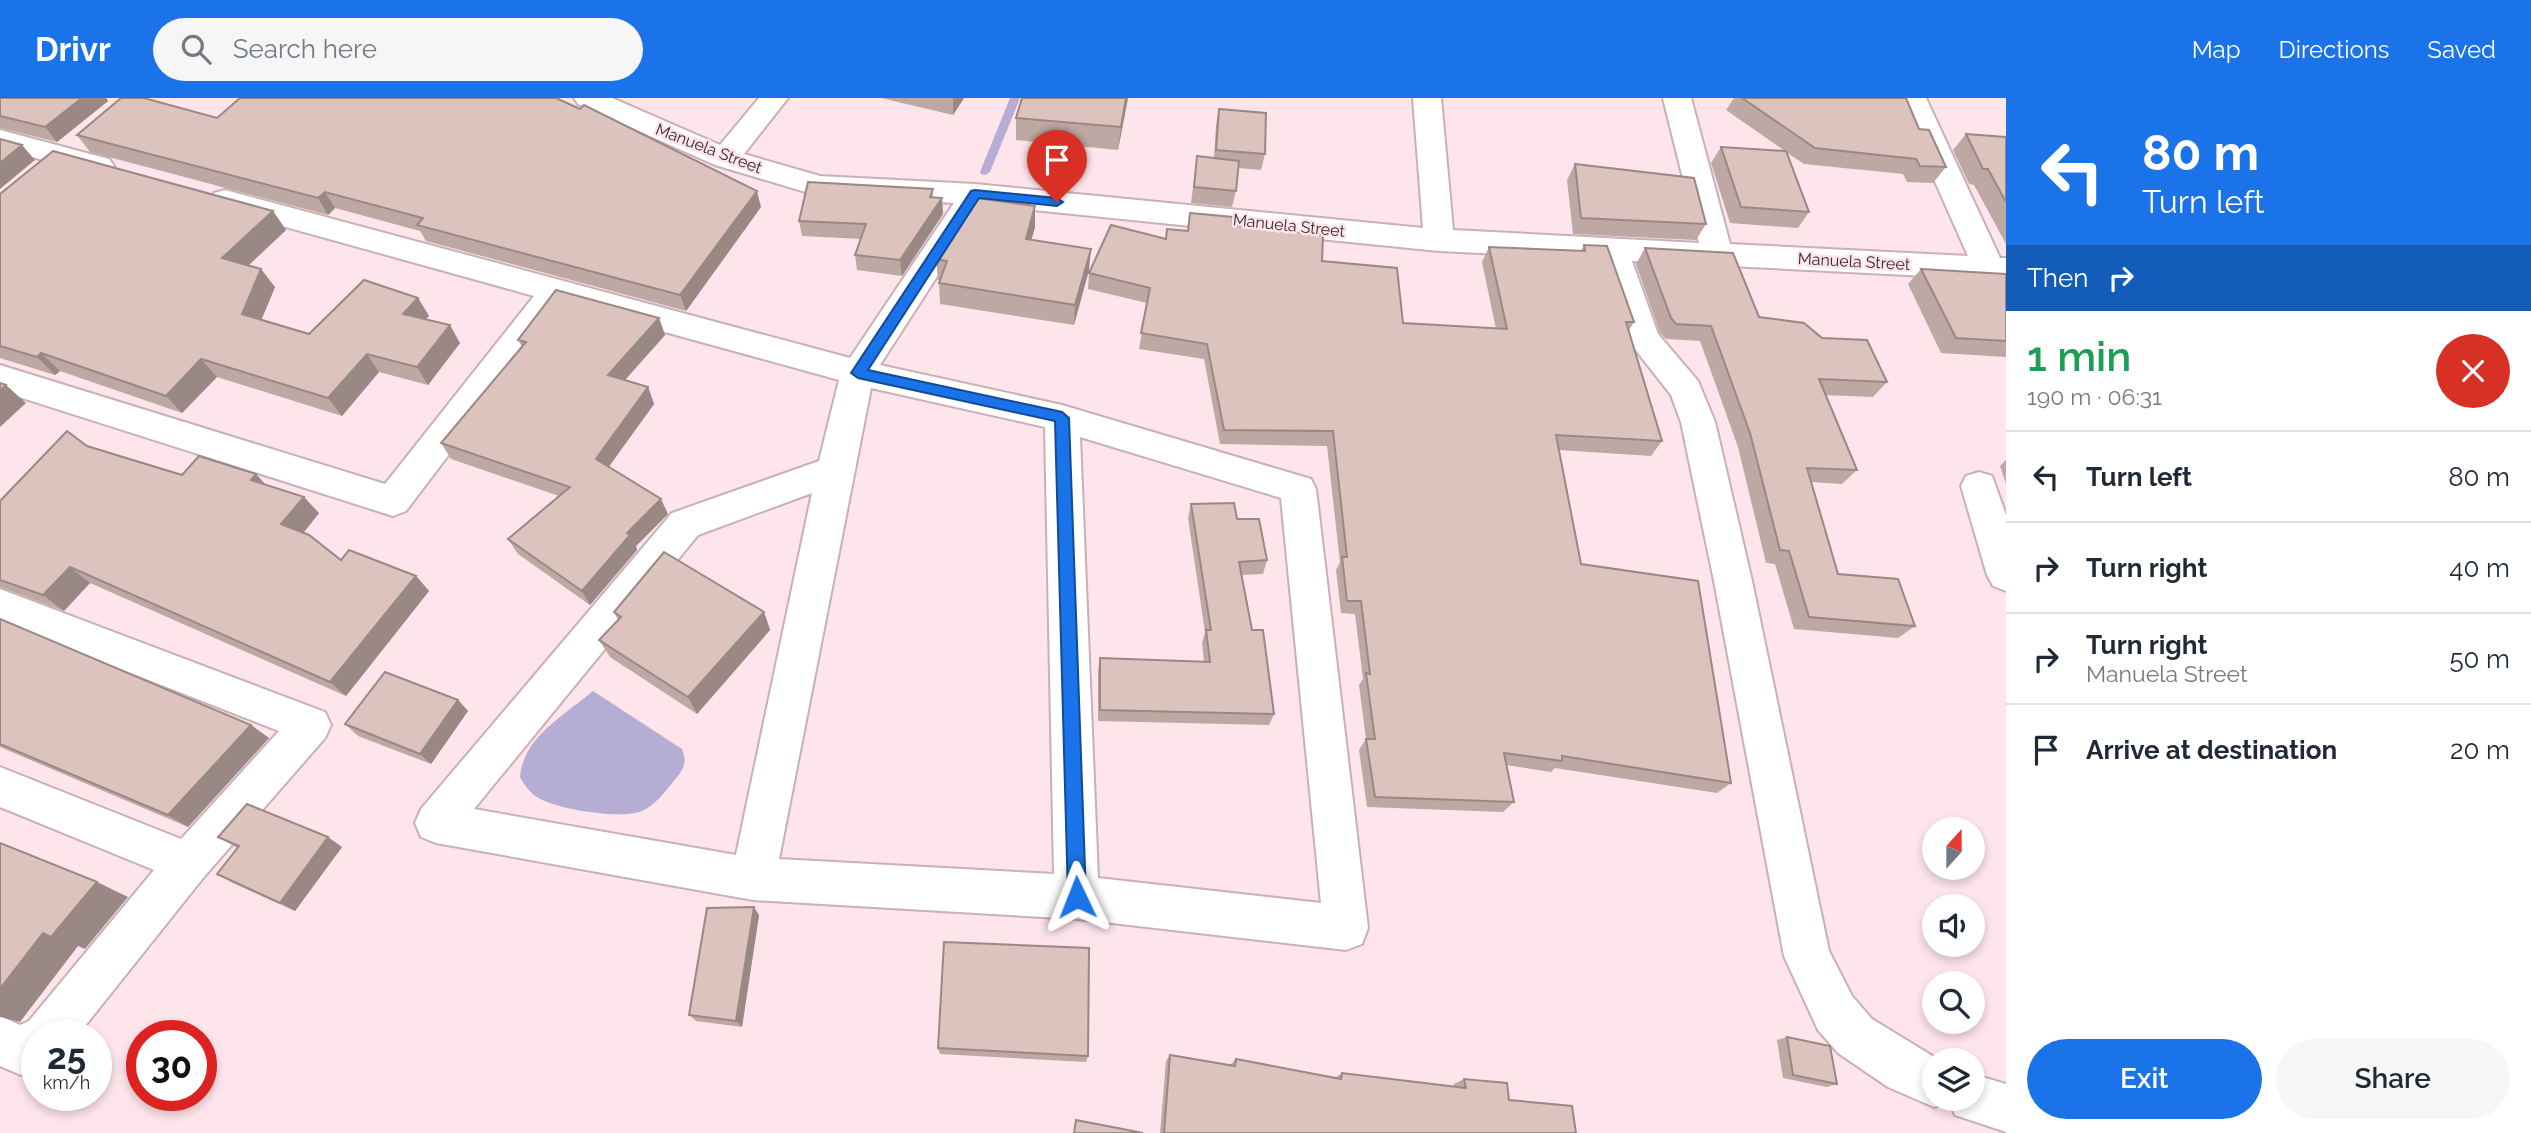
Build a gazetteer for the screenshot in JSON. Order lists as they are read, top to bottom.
{
  "streets": {
    "street": ["Manuela Street"]
  },
  "north": "top",
  "page": {
    "header": "Drivr",
    "search": "Search here",
    "nav": ["Map", "Directions", "Saved"],
    "turn": ["80 m", "Turn left"],
    "then": "Then",
    "heading": ["1 min", "190 m · 06:31"],
    "list": [
      {
        "name": "Turn left",
        "value": "80 m"
      },
      {
        "name": "Turn right",
        "value": "40 m"
      },
      {
        "name": "Turn right",
        "note": "Manuela Street",
        "value": "50 m"
      },
      {
        "name": "Arrive at destination",
        "value": "20 m"
      }
    ],
    "speed": "25 km/h",
    "limit": "30",
    "buttons": ["Exit", "Share"]
  }
}
